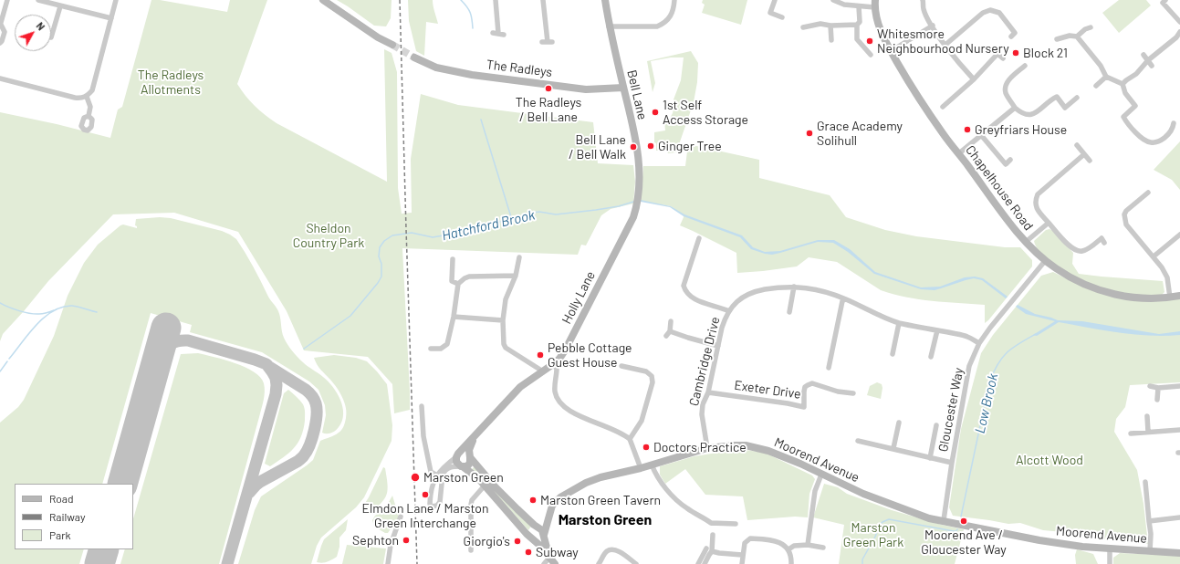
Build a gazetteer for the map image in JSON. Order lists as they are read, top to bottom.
{
  "streets": {
    "street": [
      "The Radleys",
      "Bell Lane",
      "Chapelhouse Road",
      "Holly Lane",
      "Cambridge Drive",
      "Exeter Drive",
      "Gloucester Way",
      "Moorend Avenue"
    ]
  },
  "crossings": [
    ["The Radleys", "Bell Lane"],
    ["Bell Lane", "Holly Lane"],
    ["Chapelhouse Road", "Gloucester Way"],
    ["Cambridge Drive", "Exeter Drive"],
    ["Cambridge Drive", "Gloucester Way"],
    ["Cambridge Drive", "Moorend Avenue"],
    ["Gloucester Way", "Moorend Avenue"]
  ],
  "districts": ["Marston Green"],
  "water": ["Hatchford Brook", "Low Brook"],
  "parks": [
    "The Radleys Allotments",
    "Sheldon Country Park",
    "Alcott Wood",
    "Marston Green Park"
  ],
  "places": [
    "Whitesmore Neighbourhood Nursery",
    "Block 21",
    "The Radleys / Bell Lane",
    "1st Self Access Storage",
    "Greyfriars House",
    "Grace Academy Solihull",
    "Ginger Tree",
    "Bell Lane / Bell Walk",
    "Pebble Cottage Guest House",
    "Doctors Practice",
    "Marston Green",
    "Elmdon Lane / Marston Green Interchange",
    "Marston Green Tavern",
    "Moorend Ave / Gloucester Way",
    "Sephton",
    "Giorgio's",
    "Subway"
  ],
  "legend": ["Road", "Railway", "Park"],
  "north": "top right"
}
